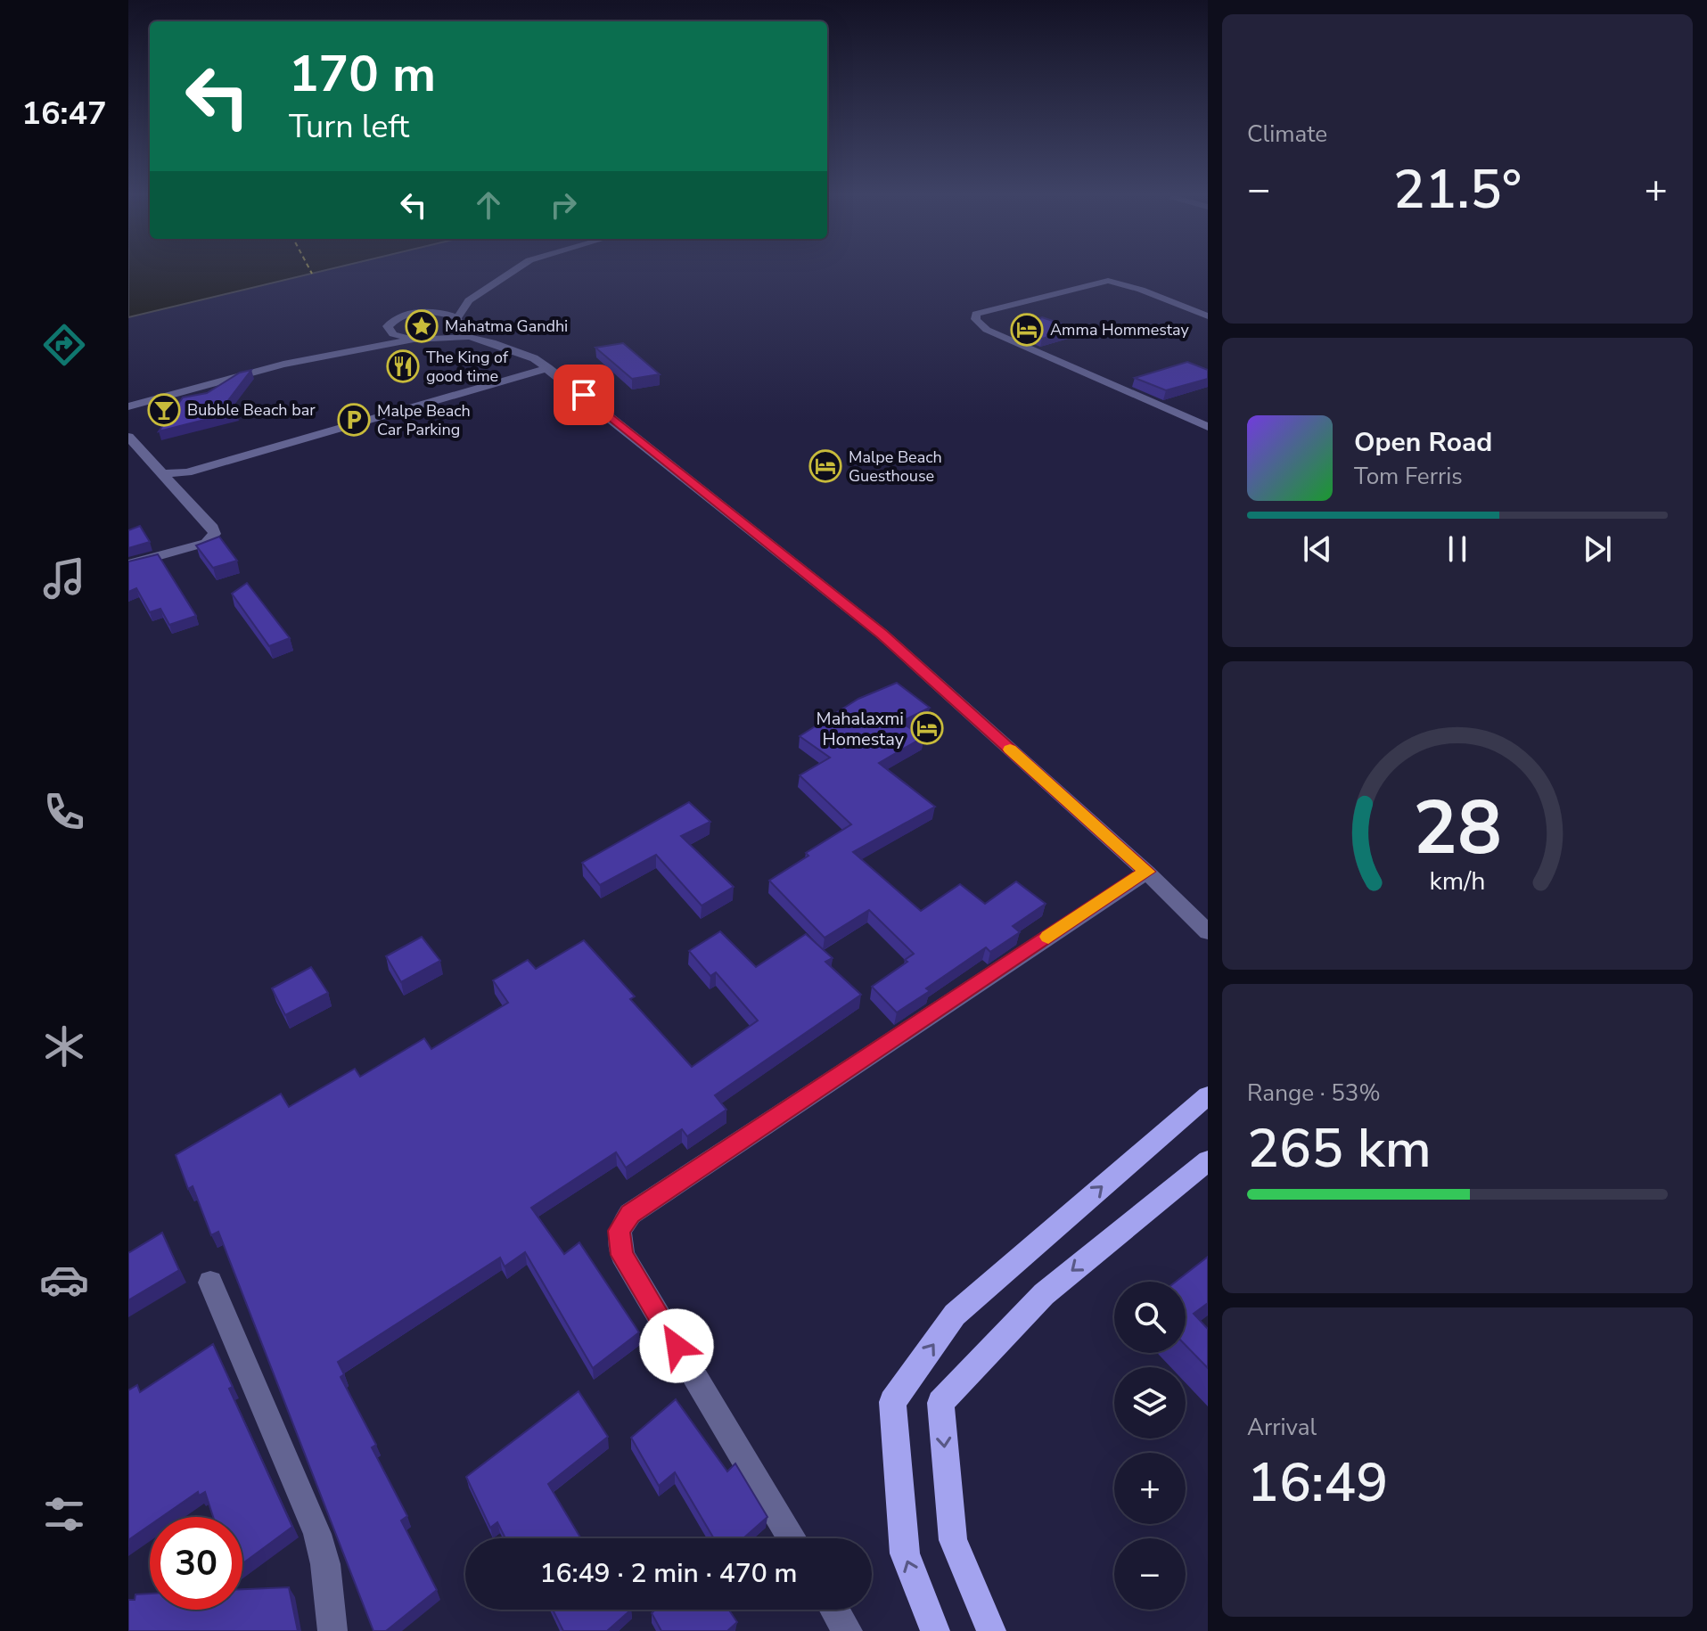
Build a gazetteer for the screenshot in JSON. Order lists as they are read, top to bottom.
{
  "places": {
    "place": ["Mahatma Gandhi"],
    "hotel": ["Amma Hommestay", "Malpe Beach Guesthouse", "Mahalaxmi Homestay"],
    "restaurant": ["The King of good time"],
    "bar": ["Bubble Beach bar"],
    "parking": ["Malpe Beach Car Parking"]
  },
  "page": {
    "tabs": "16:47",
    "tile": [
      "Climate",
      ["Range · 53%", "265 km"],
      ["Arrival", "16:49"]
    ],
    "turn": ["170 m", "Turn left"],
    "heat": ["−", "21.5°", "+"],
    "song": ["Open Road", "Tom Ferris"],
    "map_buttons": ["+", "−"],
    "limit": "30",
    "trip": "16:49 · 2 min · 470 m",
    "gauge": ["28", "km/h"]
  }
}
